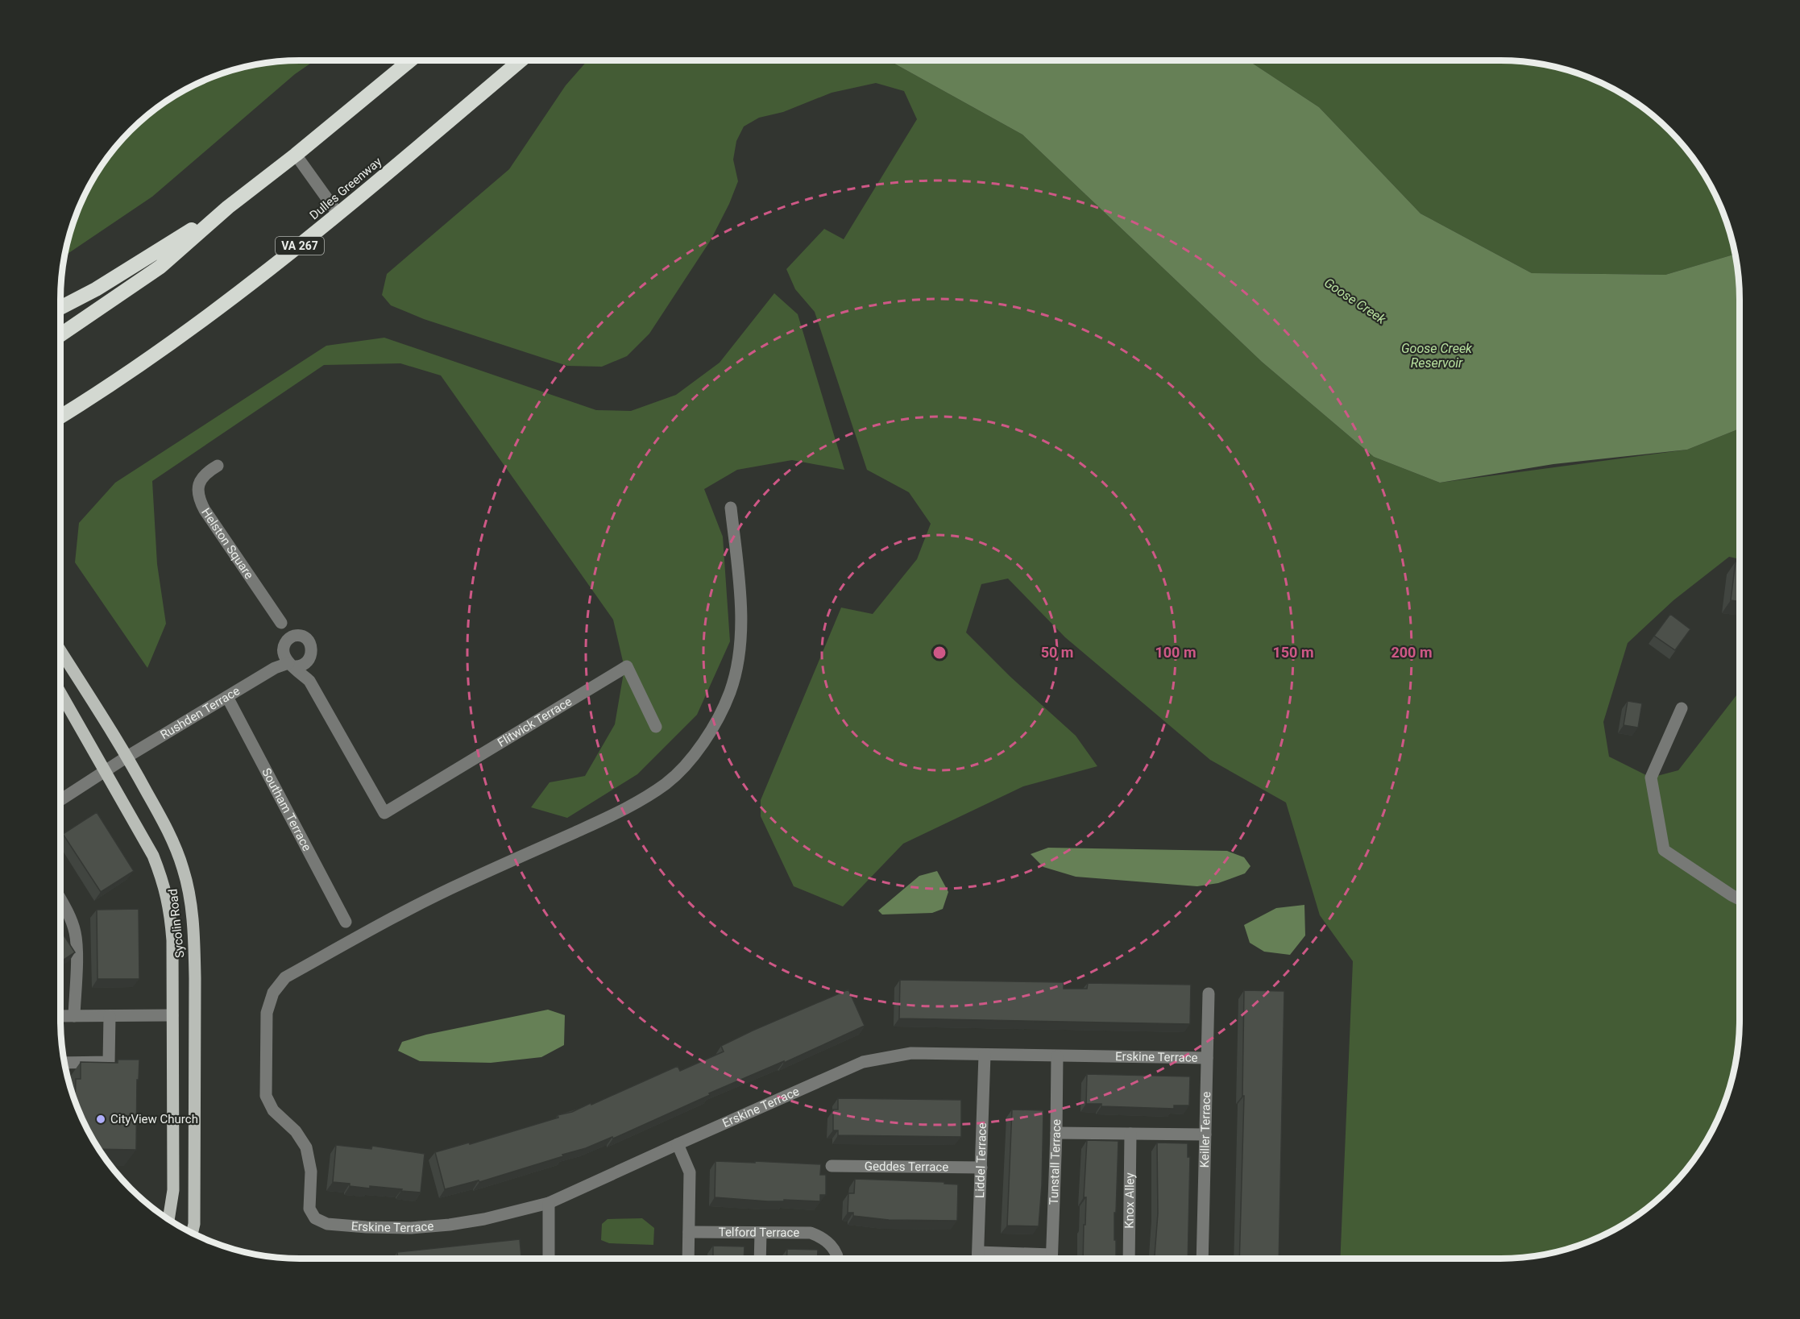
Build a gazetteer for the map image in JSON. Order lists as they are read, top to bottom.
{
  "streets": {
    "highway": ["Dulles Greenway", "VA 267"],
    "main road": ["Sycolin Road"],
    "street": [
      "Helston Square",
      "Rushden Terrace",
      "Flitwick Terrace",
      "Southam Terrace",
      "Erskine Terrace",
      "Keiller Terrace",
      "Liddel Terrace",
      "Tunstall Terrace",
      "Geddes Terrace",
      "Knox Alley",
      "Telford Terrace"
    ]
  },
  "crossings": [
    ["Helston Square", "Rushden Terrace"],
    ["Helston Square", "Flitwick Terrace"],
    ["Rushden Terrace", "Southam Terrace"],
    ["Rushden Terrace", "Sycolin Road"],
    ["Erskine Terrace", "Keiller Terrace"],
    ["Erskine Terrace", "Liddel Terrace"],
    ["Erskine Terrace", "Tunstall Terrace"],
    ["Liddel Terrace", "Geddes Terrace"]
  ],
  "water": ["Goose Creek", "Goose Creek Reservoir"],
  "places": ["CityView Church"],
  "rings": [
    "50 m",
    "100 m",
    "150 m",
    "200 m"
  ]
}
